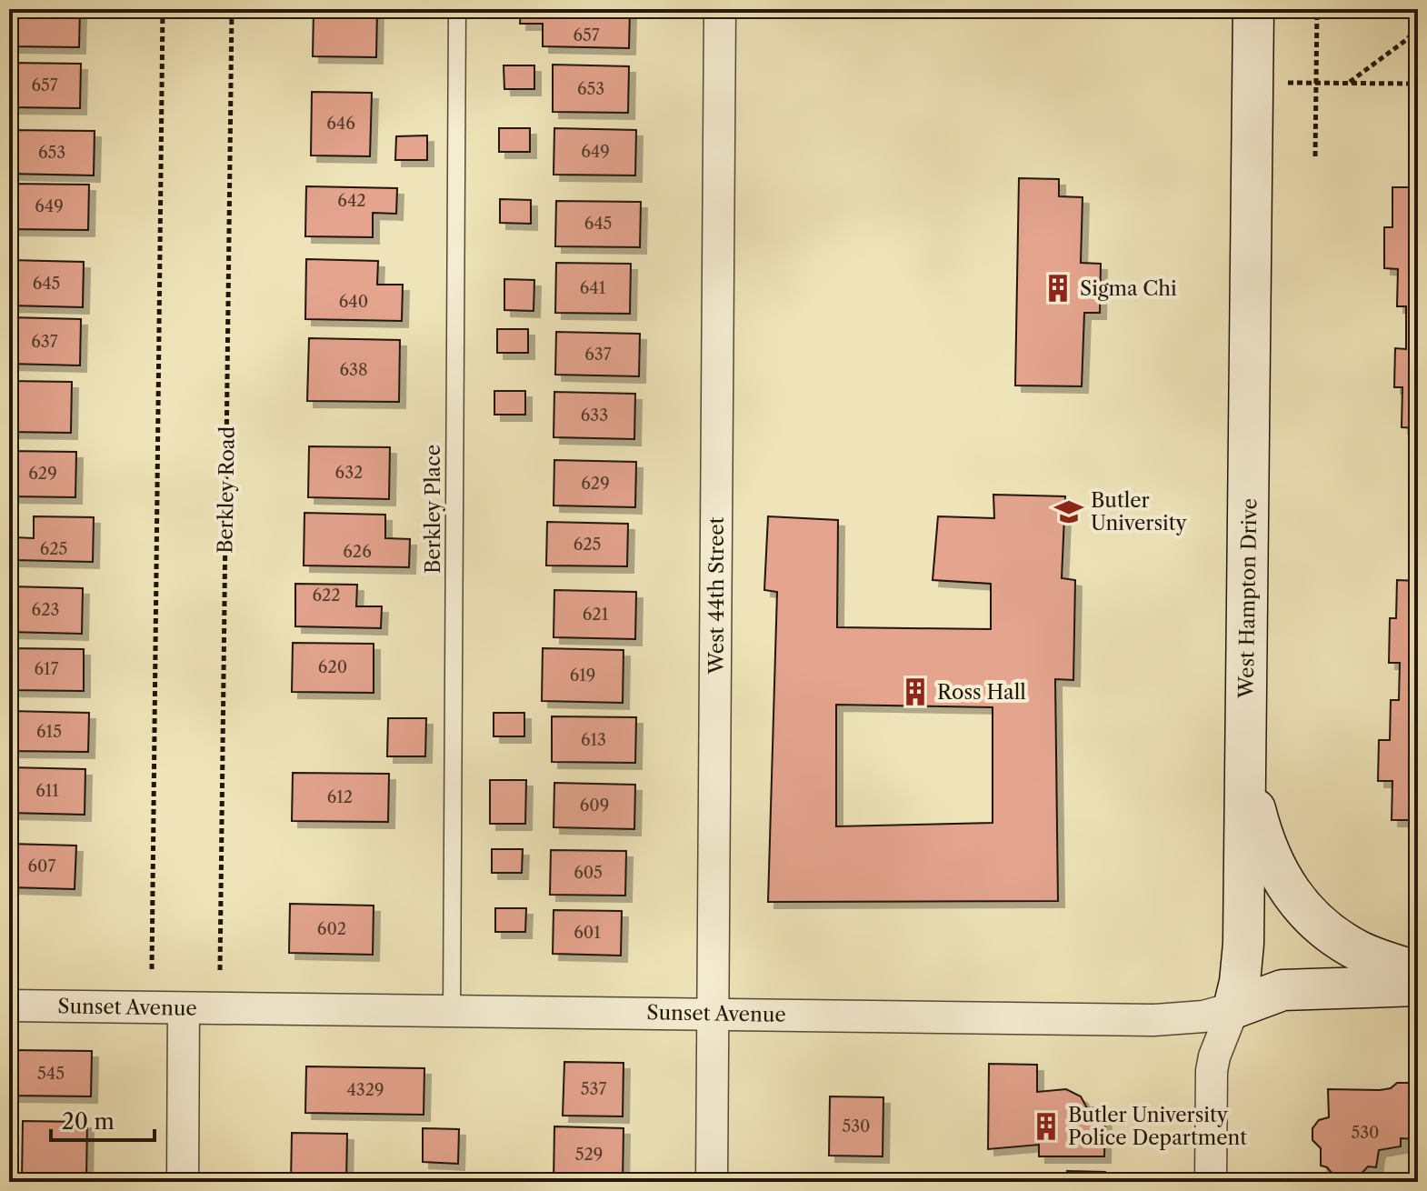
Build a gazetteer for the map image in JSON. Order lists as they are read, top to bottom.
{
  "streets": {
    "street": ["West 44th Street", "West Hampton Drive", "Sunset Avenue"],
    "lane": ["Berkley Place"],
    "path": ["Berkley Road"]
  },
  "crossings": [
    ["Berkley Place", "Sunset Avenue"],
    ["West 44th Street", "Sunset Avenue"],
    ["West Hampton Drive", "Sunset Avenue"]
  ],
  "places": {
    "building": ["Sigma Chi", "Ross Hall", "Butler University Police Department"],
    "school or university": ["Butler University"]
  },
  "house_numbers": [
    "657",
    "657",
    "653",
    "646",
    "649",
    "653",
    "642",
    "649",
    "645",
    "645",
    "641",
    "640",
    "637",
    "637",
    "638",
    "633",
    "632",
    "629",
    "629",
    "625",
    "625",
    "626",
    "622",
    "623",
    "621",
    "620",
    "617",
    "619",
    "615",
    "613",
    "611",
    "612",
    "609",
    "607",
    "605",
    "602",
    "601",
    "545",
    "537",
    "4329",
    "530",
    "530",
    "529"
  ],
  "scale_bar": "20 m"
}
